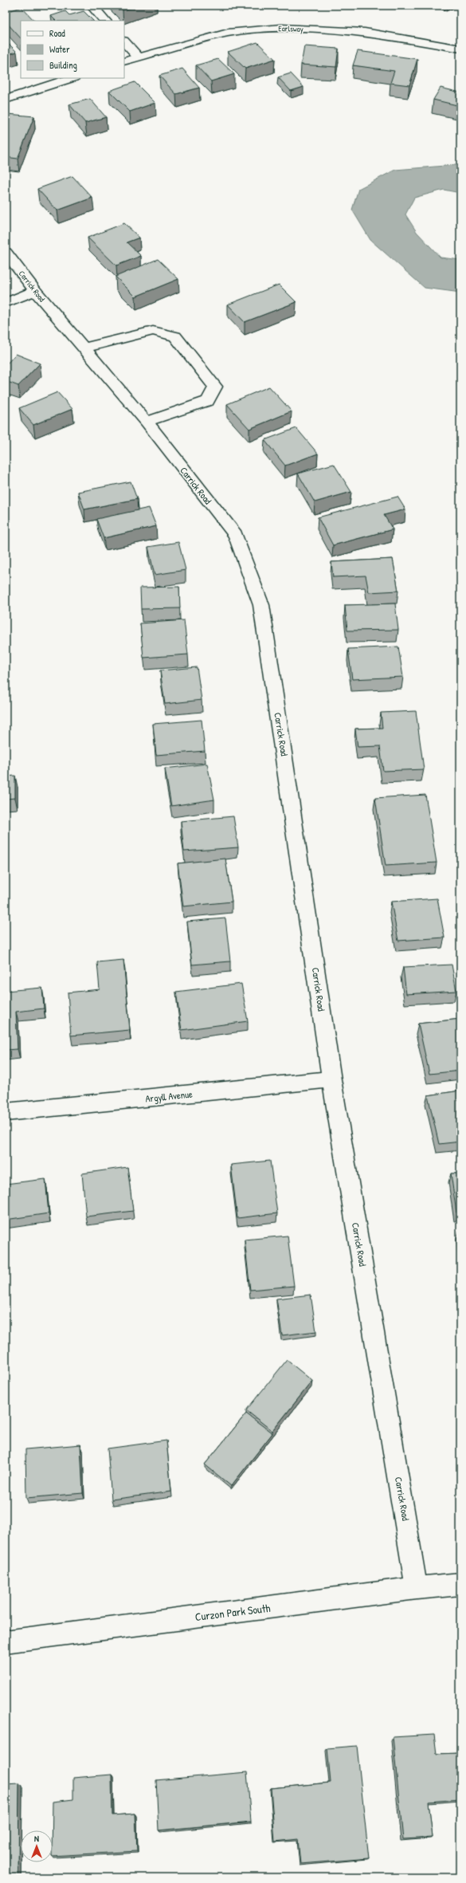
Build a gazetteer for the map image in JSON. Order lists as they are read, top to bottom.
{
  "streets": {
    "street": [
      "Earlsway",
      "Carrick Road",
      "Argyll Avenue",
      "Curzon Park South"
    ]
  },
  "crossings": [
    ["Carrick Road", "Argyll Avenue"],
    ["Carrick Road", "Curzon Park South"]
  ],
  "legend": ["Road", "Water", "Building"],
  "north": "top"
}
